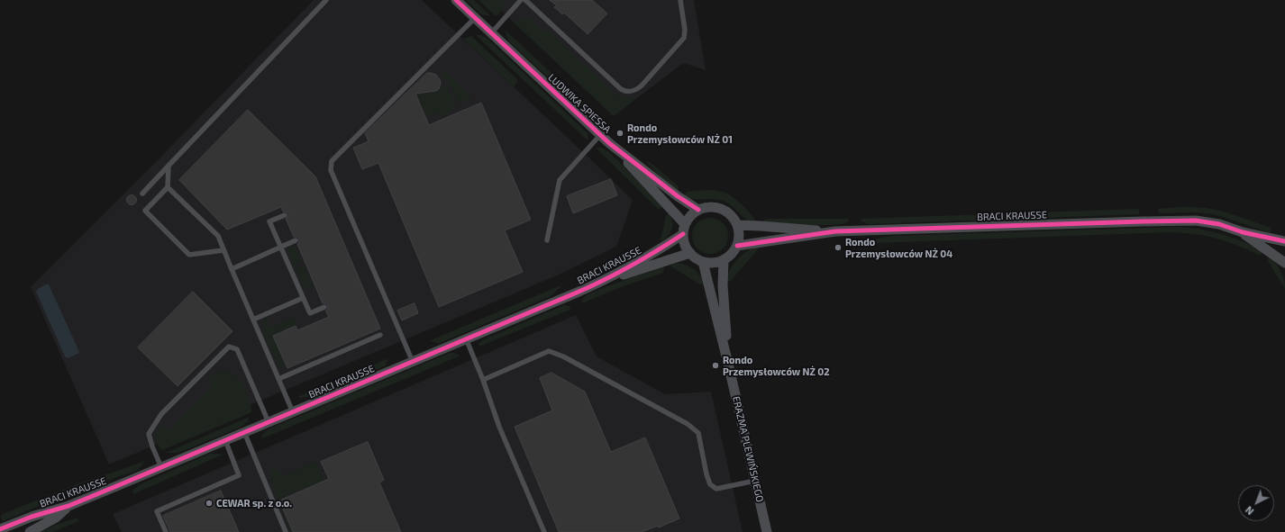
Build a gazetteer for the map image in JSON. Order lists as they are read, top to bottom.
{
  "streets": {
    "street": ["LUDWIKA SPIESSA", "BRACI KRAUSSE", "ERAZMA PLEWIŃSKIEGO"]
  },
  "crossings": [
    ["LUDWIKA SPIESSA", "BRACI KRAUSSE"],
    ["LUDWIKA SPIESSA", "ERAZMA PLEWIŃSKIEGO"],
    ["BRACI KRAUSSE", "ERAZMA PLEWIŃSKIEGO"]
  ],
  "places": [
    "Rondo Przemysłowców NŻ 01",
    "Rondo Przemysłowców NŻ 04",
    "Rondo Przemysłowców NŻ 02",
    "CEWAR sp. z o.o."
  ],
  "north": "bottom left"
}
